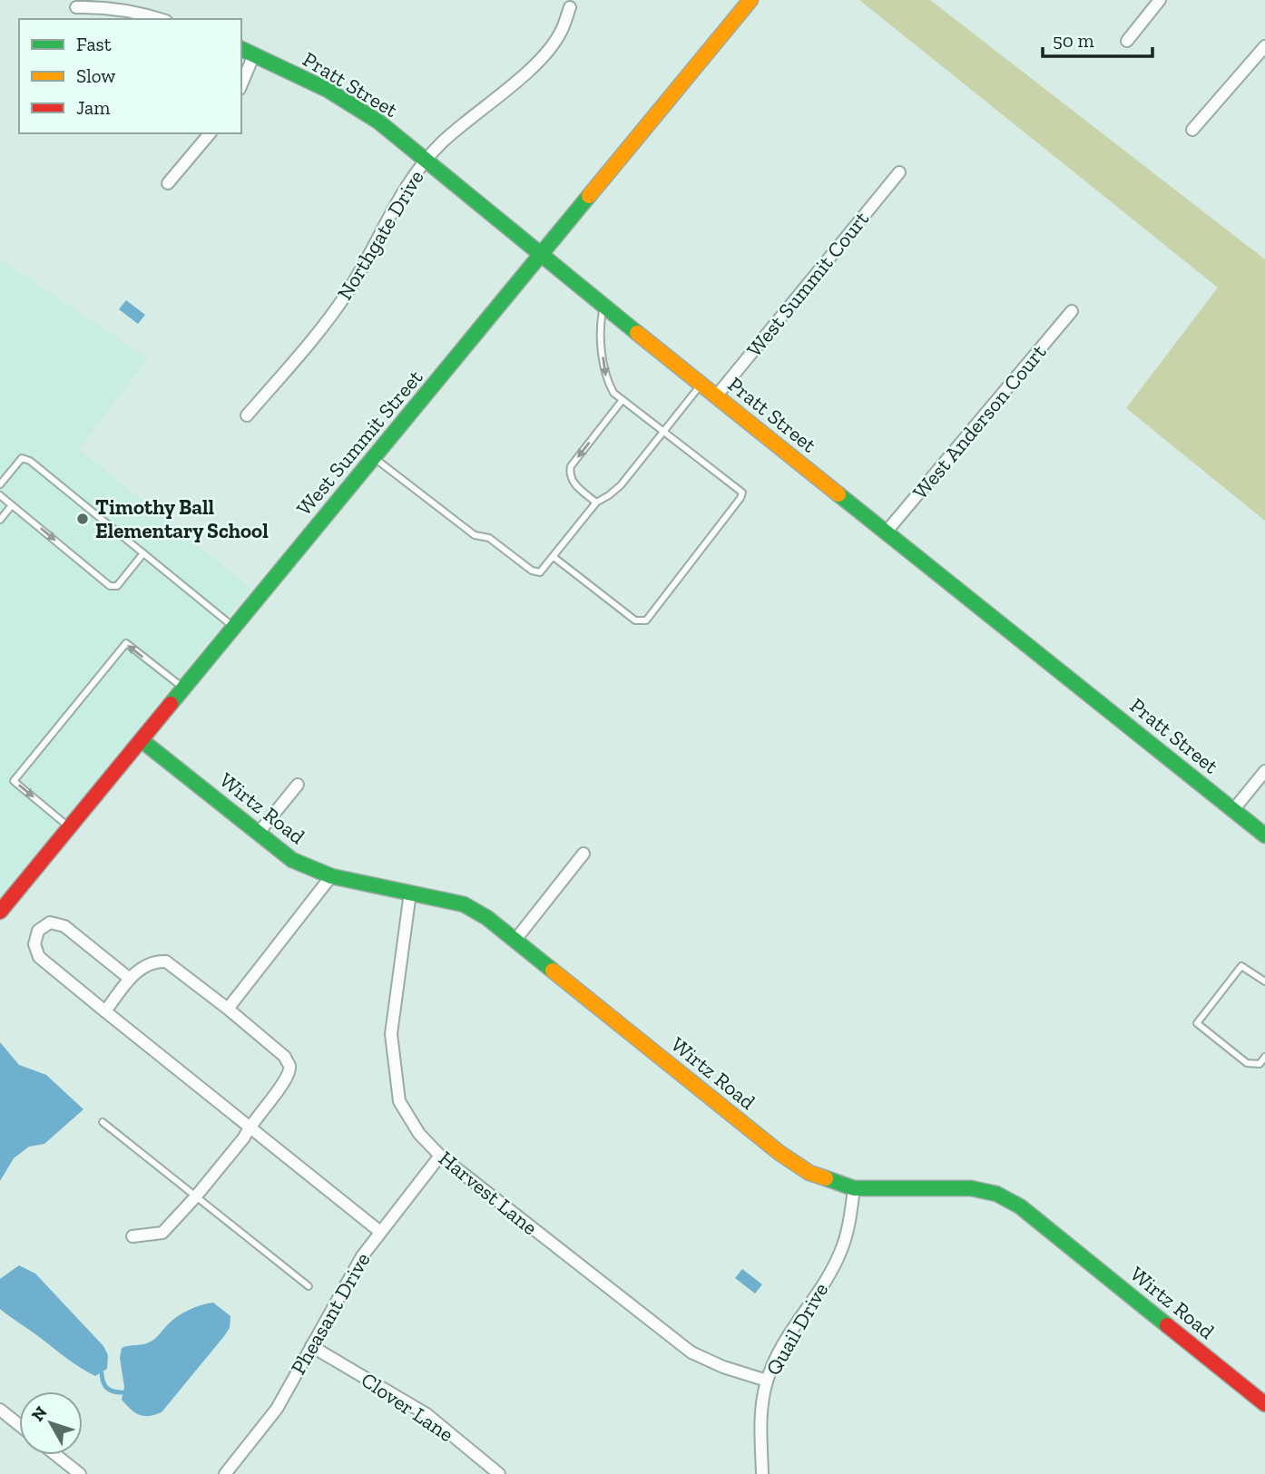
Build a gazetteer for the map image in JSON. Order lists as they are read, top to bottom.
{
  "streets": {
    "street": [
      "Pratt Street",
      "Northgate Drive",
      "West Summit Court",
      "West Anderson Court",
      "West Summit Street",
      "Wirtz Road",
      "Harvest Lane",
      "Pheasant Drive",
      "Quail Drive",
      "Clover Lane"
    ]
  },
  "crossings": [
    ["Pratt Street", "Northgate Drive"],
    ["Pratt Street", "West Summit Court"],
    ["Pratt Street", "West Anderson Court"],
    ["Pratt Street", "West Summit Street"],
    ["West Summit Street", "Wirtz Road"],
    ["Wirtz Road", "Harvest Lane"],
    ["Wirtz Road", "Quail Drive"],
    ["Harvest Lane", "Pheasant Drive"],
    ["Harvest Lane", "Quail Drive"],
    ["Pheasant Drive", "Clover Lane"]
  ],
  "places": ["Timothy Ball Elementary School"],
  "legend": ["Fast", "Slow", "Jam"],
  "scale_bar": "50 m",
  "north": "top left"
}
